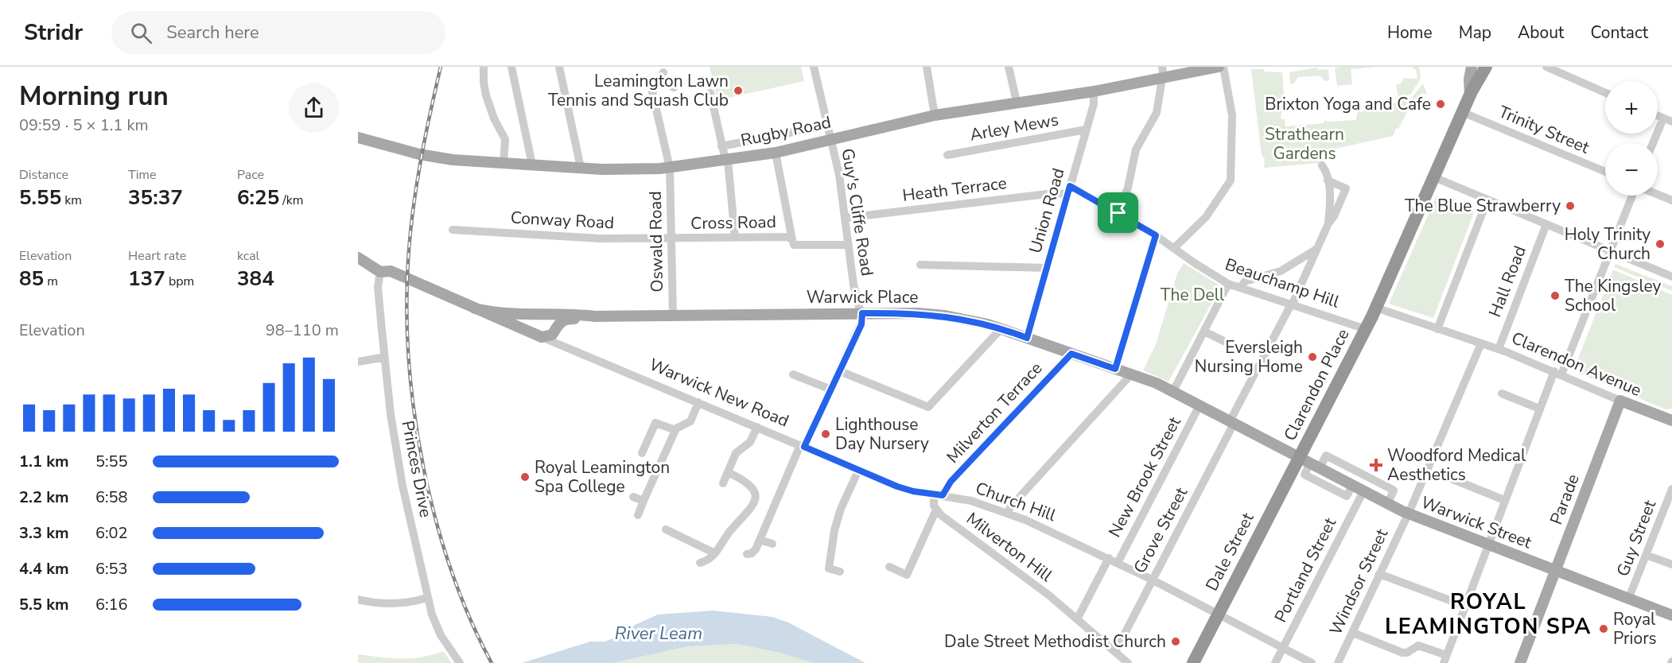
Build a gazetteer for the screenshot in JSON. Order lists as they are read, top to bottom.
{
  "streets": {
    "highway": ["Clarendon Place", "Dale Street"],
    "main road": [
      "Rugby Road",
      "Warwick Place",
      "Clarendon Avenue",
      "Warwick New Road",
      "Parade",
      "Warwick Street"
    ],
    "street": [
      "Arley Mews",
      "Trinity Street",
      "Heath Terrace",
      "Union Road",
      "Guy's Cliffe Road",
      "Conway Road",
      "Cross Road",
      "Oswald Road",
      "Hall Road",
      "Beauchamp Hill",
      "Milverton Terrace",
      "Princes Drive",
      "New Brook Street",
      "Church Hill",
      "Grove Street",
      "Guy Street",
      "Milverton Hill",
      "Portland Street",
      "Windsor Street"
    ]
  },
  "crossings": [
    ["Arley Mews", "Union Road"],
    ["Trinity Street", "Clarendon Place"],
    ["Rugby Road", "Union Road"],
    ["Rugby Road", "Guy's Cliffe Road"],
    ["Rugby Road", "Oswald Road"],
    ["Heath Terrace", "Union Road"],
    ["Heath Terrace", "Guy's Cliffe Road"],
    ["Heath Terrace", "Beauchamp Hill"],
    ["Union Road", "Beauchamp Hill"],
    ["Union Road", "Warwick Place"],
    ["Guy's Cliffe Road", "Cross Road"],
    ["Guy's Cliffe Road", "Warwick Place"],
    ["Conway Road", "Cross Road"],
    ["Conway Road", "Oswald Road"],
    ["Cross Road", "Oswald Road"],
    ["Oswald Road", "Warwick Place"],
    ["Hall Road", "Clarendon Avenue"],
    ["Beauchamp Hill", "Clarendon Place"],
    ["Beauchamp Hill", "Grove Street"],
    ["Warwick Place", "Warwick New Road"],
    ["Warwick Place", "Milverton Terrace"],
    ["Warwick Place", "Warwick Street"],
    ["Clarendon Avenue", "Clarendon Place"],
    ["Clarendon Avenue", "Parade"],
    ["Clarendon Avenue", "Windsor Street"],
    ["Clarendon Place", "Warwick Street"],
    ["Clarendon Place", "Dale Street"],
    ["Warwick New Road", "Milverton Terrace"],
    ["Warwick New Road", "Princes Drive"],
    ["Warwick New Road", "Church Hill"],
    ["Milverton Terrace", "Church Hill"],
    ["New Brook Street", "Church Hill"],
    ["New Brook Street", "Warwick Street"],
    ["Parade", "Warwick Street"],
    ["Church Hill", "Grove Street"],
    ["Church Hill", "Dale Street"],
    ["Church Hill", "Portland Street"],
    ["Warwick Street", "Grove Street"],
    ["Warwick Street", "Guy Street"],
    ["Warwick Street", "Dale Street"],
    ["Warwick Street", "Portland Street"],
    ["Warwick Street", "Windsor Street"],
    ["Grove Street", "Milverton Hill"]
  ],
  "districts": ["ROYAL LEAMINGTON SPA"],
  "water": ["River Leam"],
  "parks": ["Strathearn Gardens", "The Dell"],
  "places": {
    "other": [
      "Leamington Lawn Tennis and Squash Club",
      "Brixton Yoga and Cafe",
      "The Blue Strawberry",
      "Holy Trinity Church",
      "The Kingsley School",
      "Eversleigh Nursing Home",
      "Lighthouse Day Nursery",
      "Royal Leamington Spa College",
      "Royal Priors",
      "Dale Street Methodist Church"
    ],
    "health": ["Woodford Medical Aesthetics"]
  },
  "page": {
    "header": "Stridr",
    "search": "Search here",
    "nav": [
      "Home",
      "Map",
      "About",
      "Contact"
    ],
    "heading": ["Morning run", "09:59 · 5 × 1.1 km"],
    "map_buttons": ["+", "−"],
    "stats": [
      ["Distance", "5.55 km"],
      ["Time", "35:37"],
      ["Pace", "6:25 /km"],
      ["Elevation", "85 m"],
      ["Heart rate", "137 bpm"],
      ["kcal", "384"]
    ],
    "chart": ["Elevation", "98–110 m"],
    "list": [
      {
        "name": "1.1 km",
        "note": "5:55"
      },
      {
        "name": "2.2 km",
        "note": "6:58"
      },
      {
        "name": "3.3 km",
        "note": "6:02"
      },
      {
        "name": "4.4 km",
        "note": "6:53"
      },
      {
        "name": "5.5 km",
        "note": "6:16"
      }
    ]
  }
}
